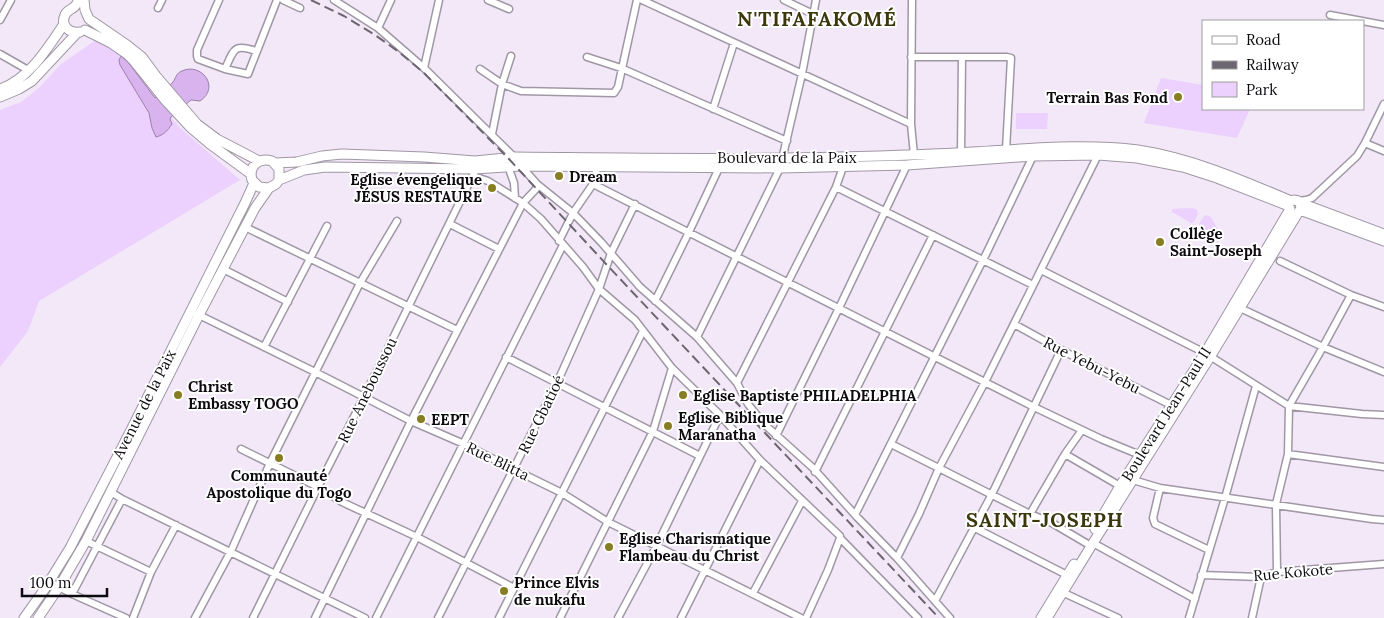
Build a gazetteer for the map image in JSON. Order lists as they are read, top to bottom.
{
  "streets": {
    "main road": ["Boulevard de la Paix", "Avenue de la Paix", "Boulevard Jean-Paul II"],
    "street": [
      "Rue Yebu-Yebu",
      "Rue Aneboussou",
      "Rue Gbatioé",
      "Rue Blitta",
      "Rue Kokote"
    ]
  },
  "crossings": [
    ["Boulevard de la Paix", "Rue Aneboussou"],
    ["Boulevard de la Paix", "Avenue de la Paix"],
    ["Boulevard de la Paix", "Boulevard Jean-Paul II"],
    ["Rue Yebu-Yebu", "Boulevard Jean-Paul II"],
    ["Rue Aneboussou", "Rue Blitta"],
    ["Avenue de la Paix", "Rue Blitta"],
    ["Rue Gbatioé", "Rue Blitta"]
  ],
  "districts": ["N'TIFAFAKOMÉ", "SAINT-JOSEPH"],
  "places": [
    "Terrain Bas Fond",
    "Dream",
    "Eglise évengelique JÉSUS RESTAURE",
    "Collège Saint-Joseph",
    "Christ Embassy TOGO",
    "Eglise Baptiste PHILADELPHIA",
    "EEPT",
    "Eglise Biblique Maranatha",
    "Communauté Apostolique du Togo",
    "Eglise Charismatique Flambeau du Christ",
    "Prince Elvis de nukafu"
  ],
  "legend": ["Road", "Railway", "Park"],
  "scale_bar": "100 m"
}
